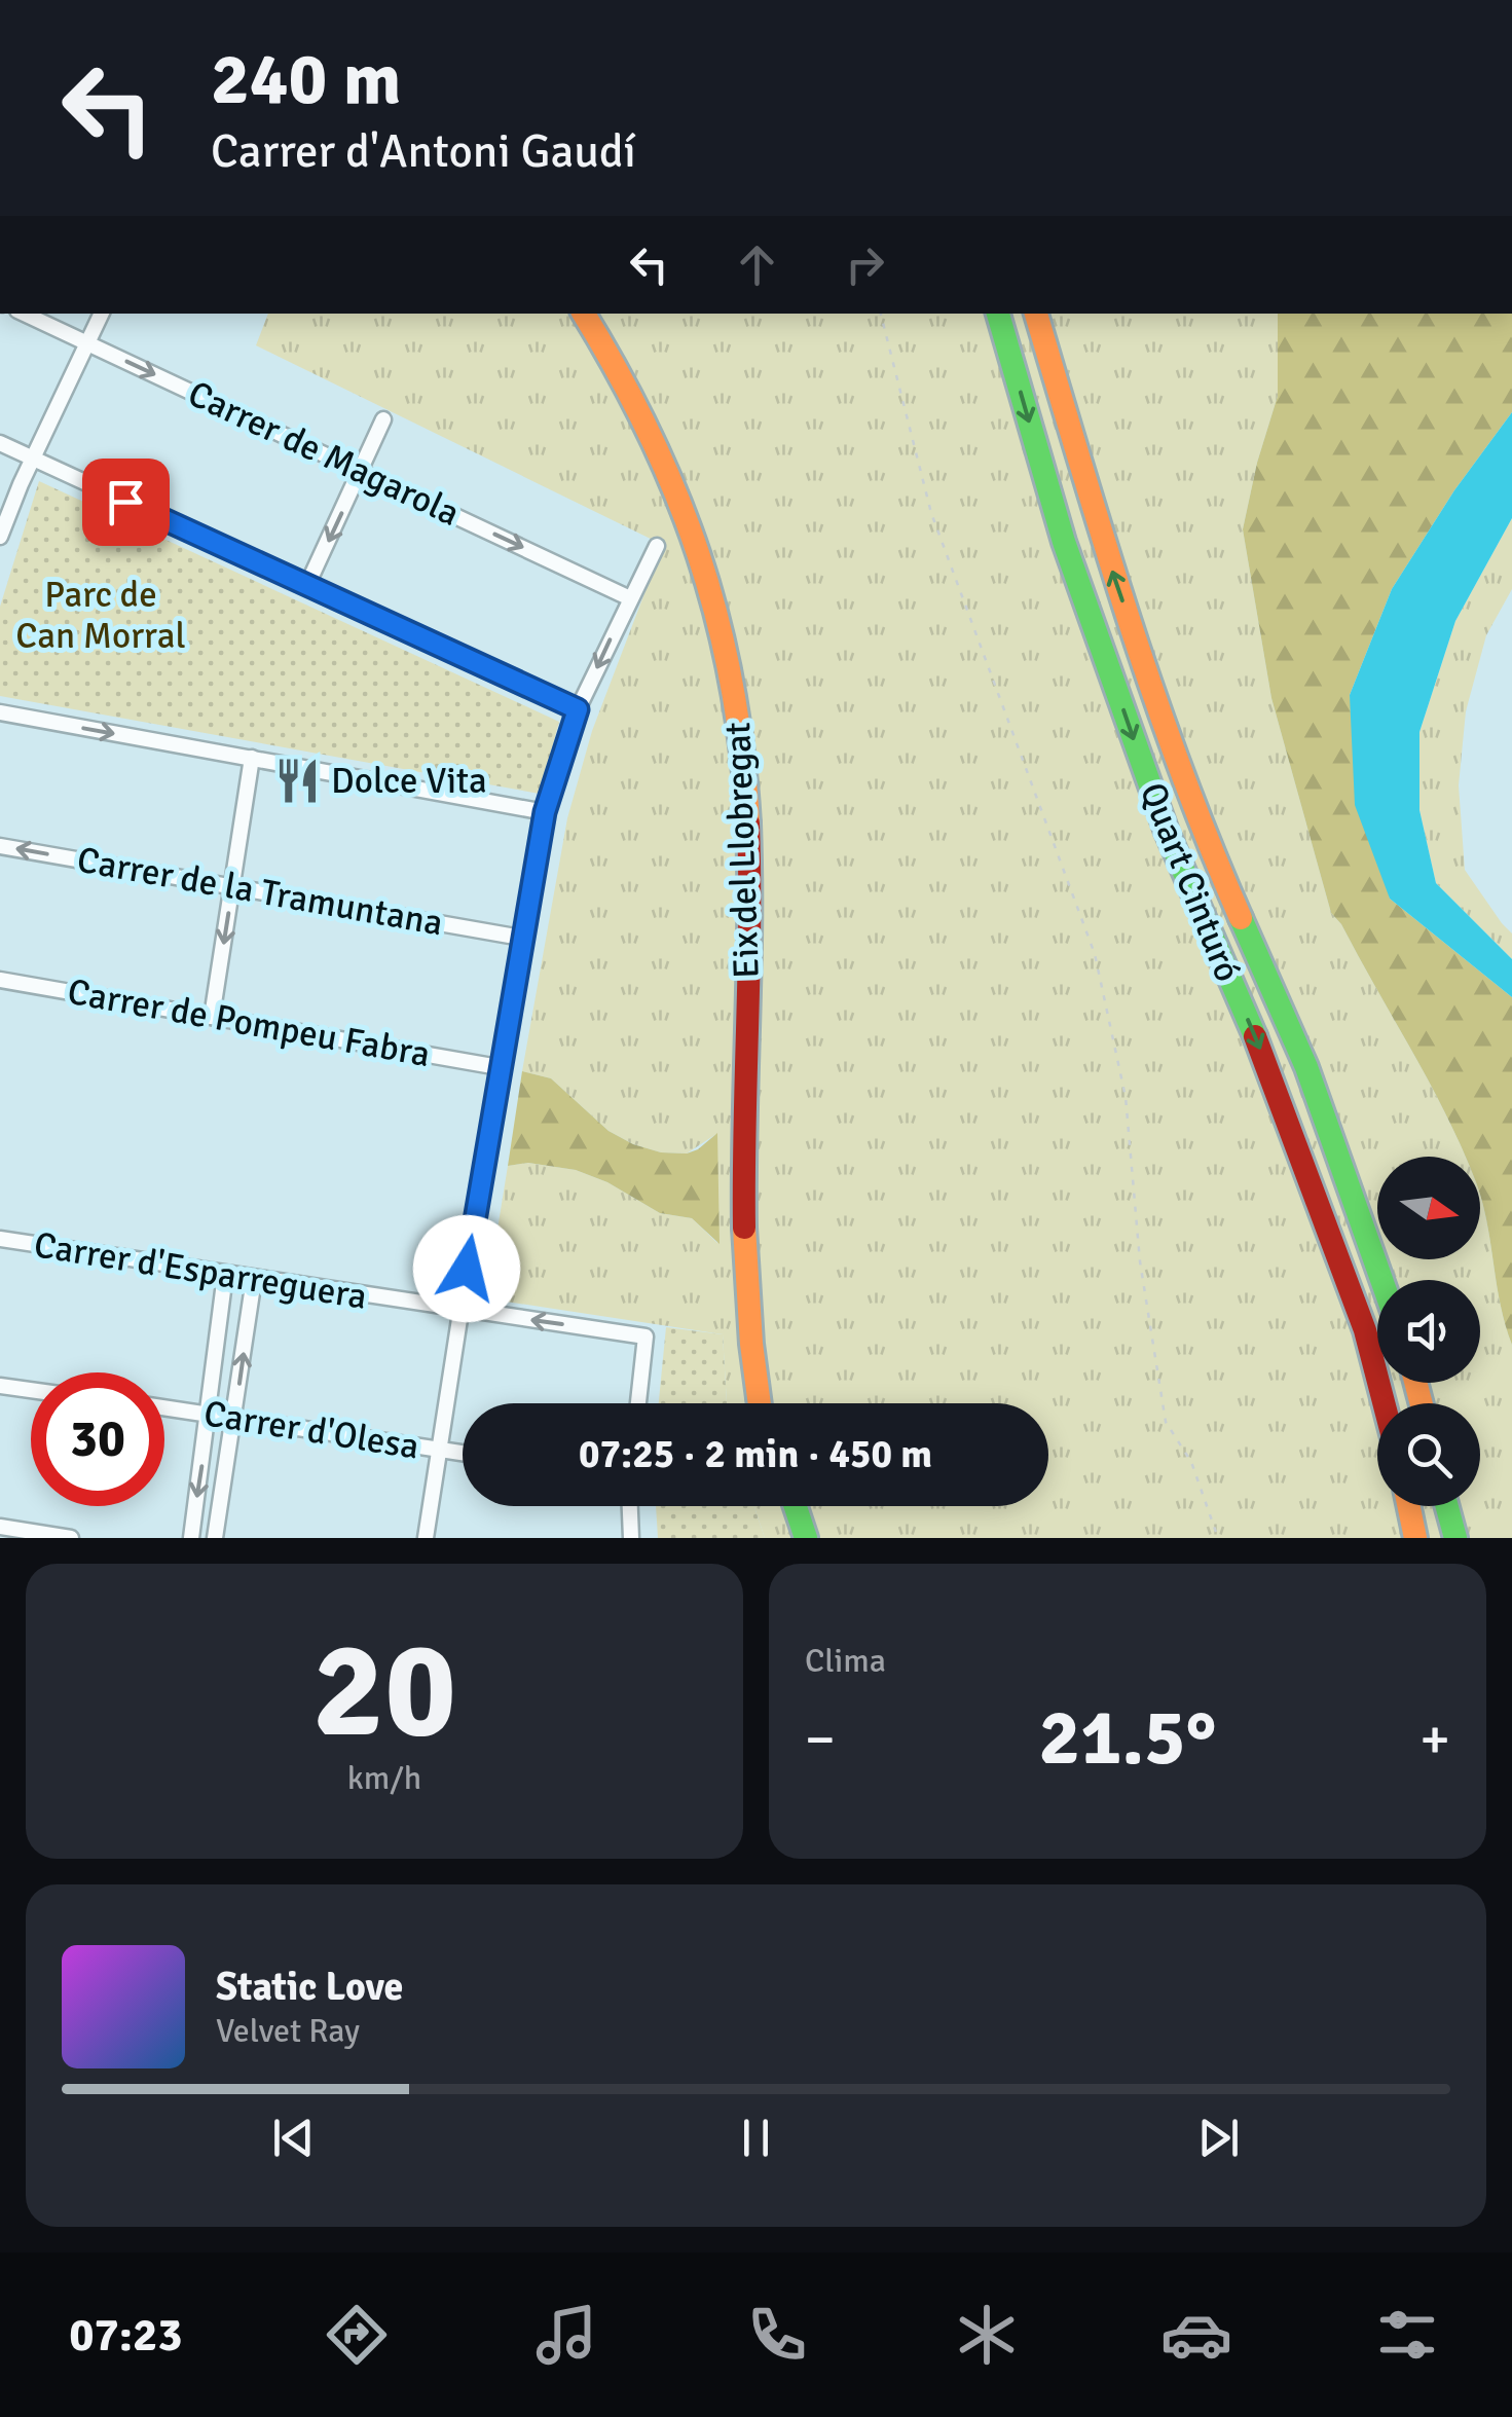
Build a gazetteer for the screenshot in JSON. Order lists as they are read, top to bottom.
{
  "streets": {
    "highway": ["Eix del Llobregat", "Quart Cinturó"],
    "street": [
      "Carrer de Magarola",
      "Carrer de la Tramuntana",
      "Carrer de Pompeu Fabra",
      "Carrer d'Esparreguera",
      "Carrer d'Olesa"
    ]
  },
  "one_way": ["Carrer de la Tramuntana"],
  "parks": ["Parc de Can Morral"],
  "places": {
    "restaurant": ["Dolce Vita"]
  },
  "north": "right",
  "page": {
    "turn": ["240 m", "Carrer d'Antoni Gaudí"],
    "limit": "30",
    "trip": "07:25 · 2 min · 450 m",
    "tile": [
      ["20", "km/h"],
      "Clima"
    ],
    "heat": ["−", "21.5°", "+"],
    "song": ["Static Love", "Velvet Ray"],
    "tabs": "07:23"
  }
}
